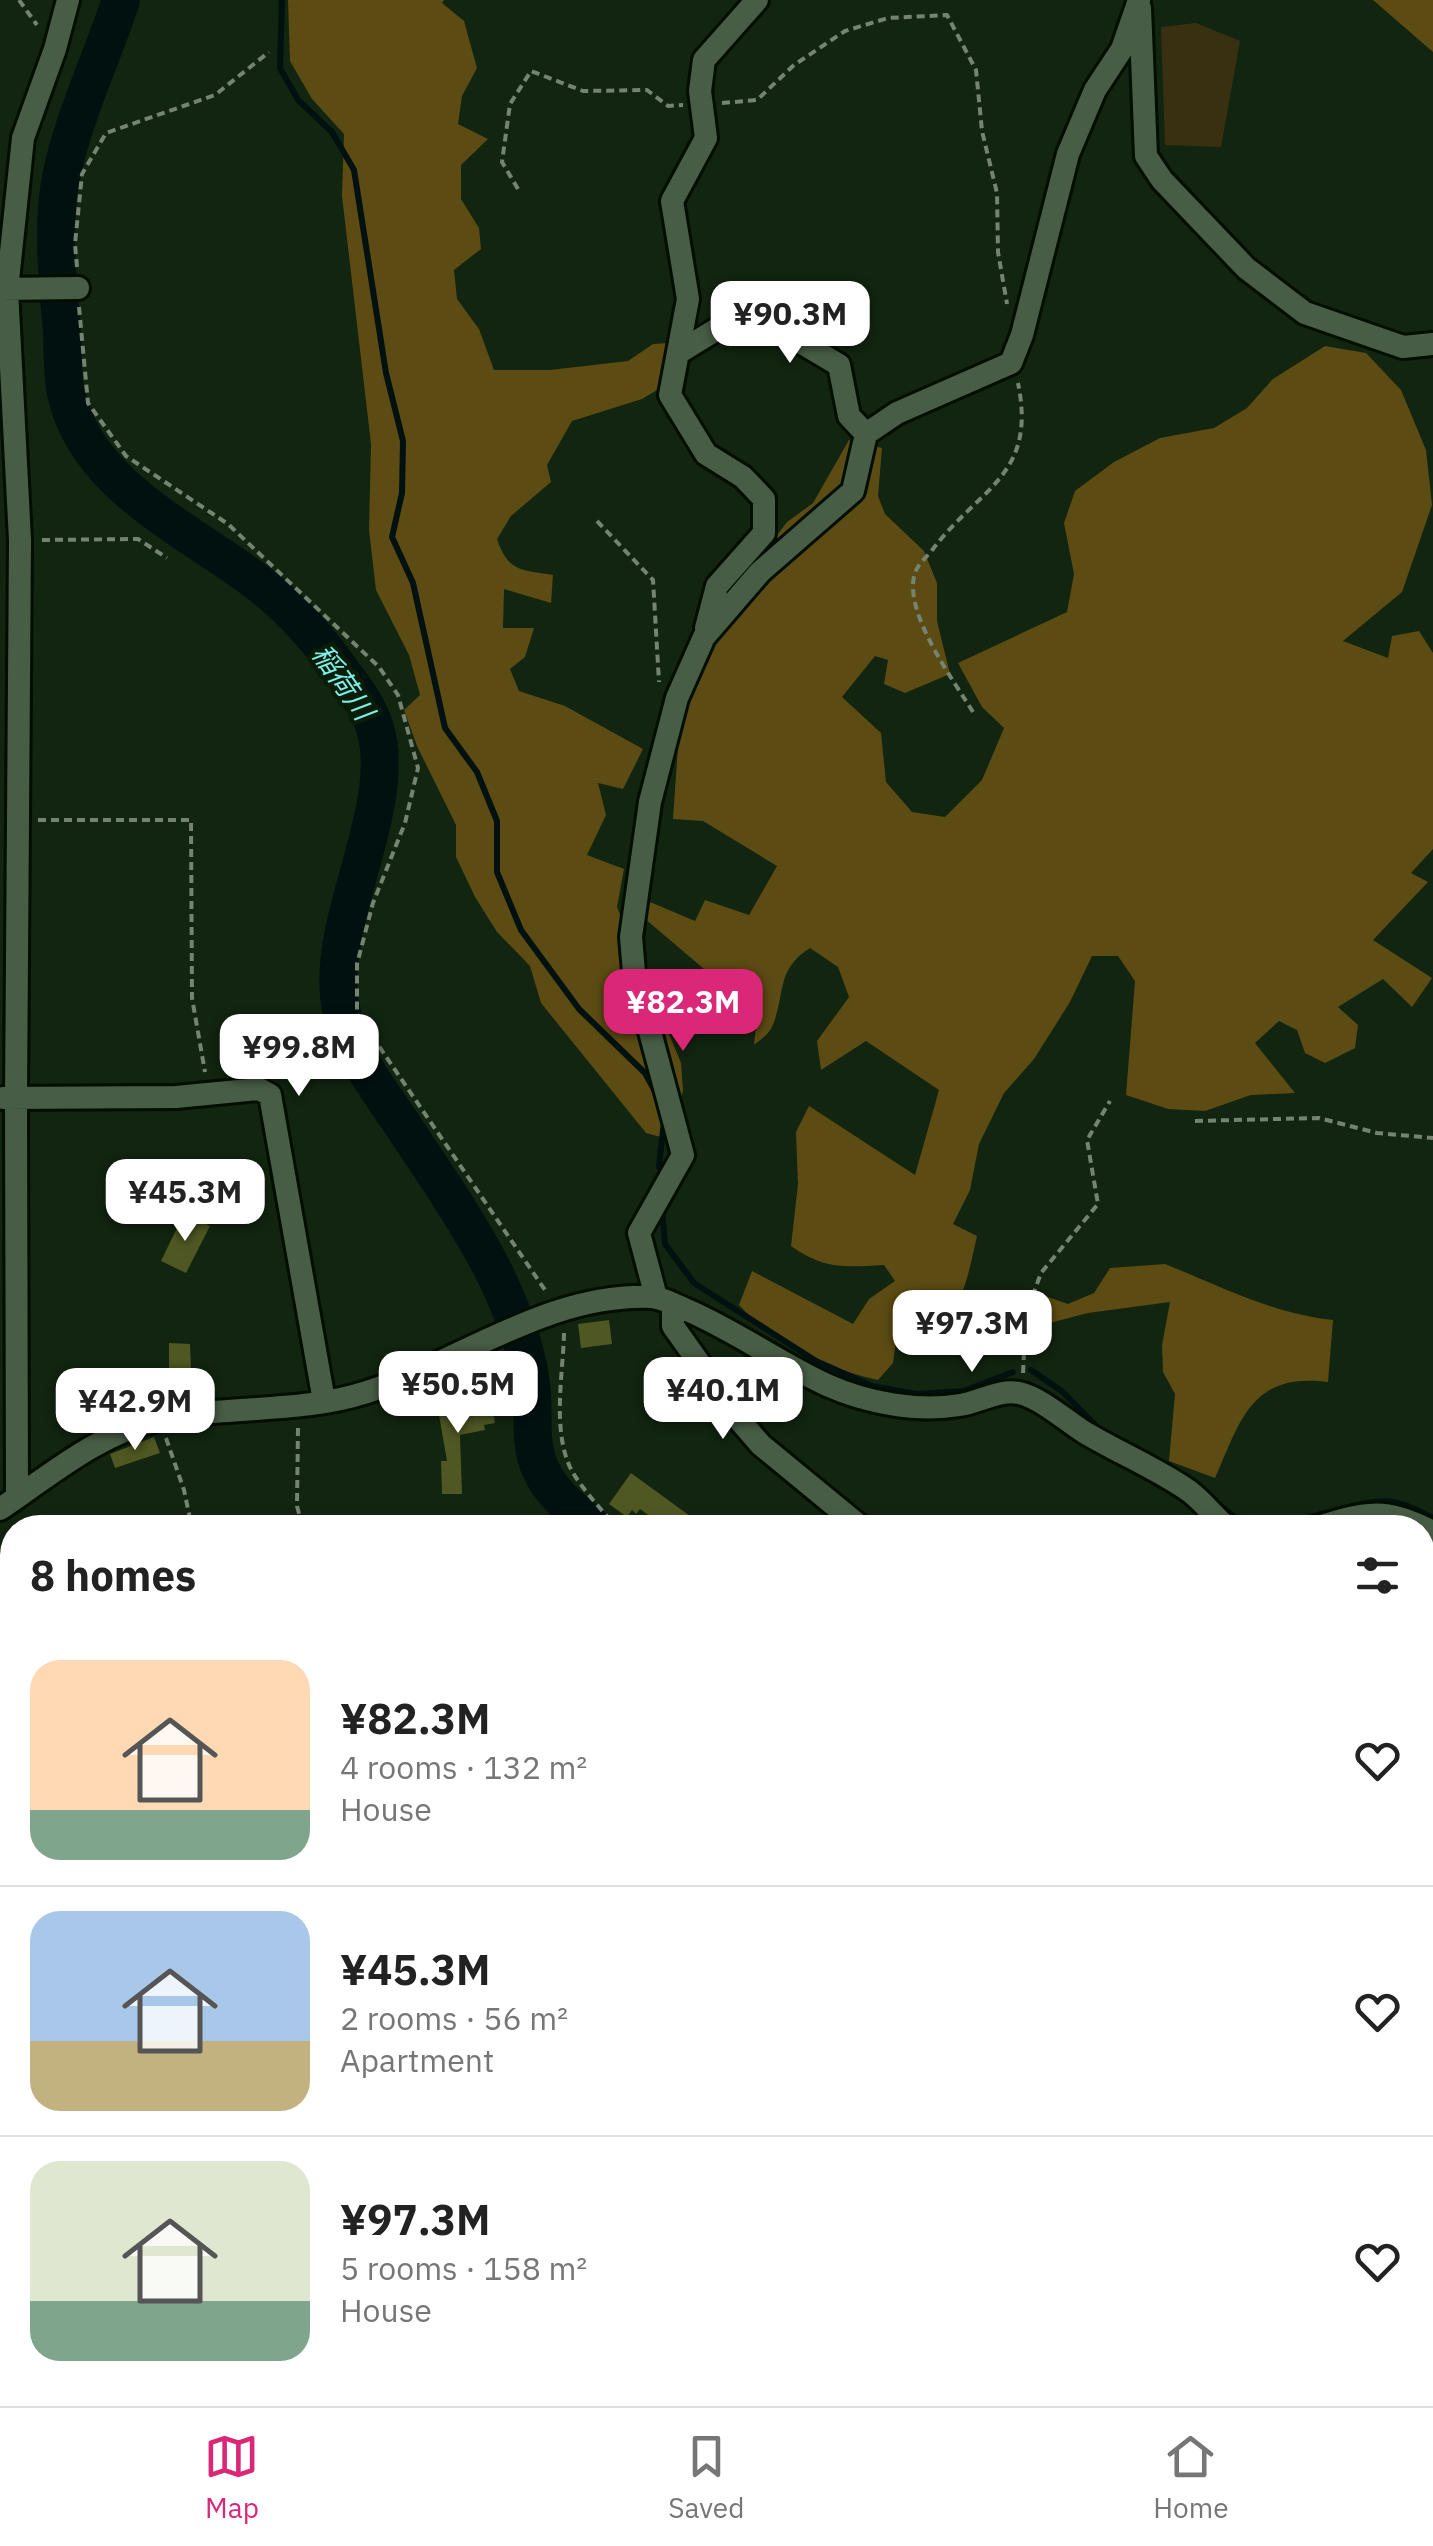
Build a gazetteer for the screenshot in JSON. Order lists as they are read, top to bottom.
{
  "water": ["稲荷川"],
  "page": {
    "price": [
      "¥90.3M",
      "¥82.3M",
      "¥99.8M",
      "¥45.3M",
      "¥97.3M",
      "¥50.5M",
      "¥40.1M",
      "¥42.9M"
    ],
    "heading": "8 homes",
    "list": [
      {
        "name": "¥82.3M",
        "note": "4 rooms · 132 m² · House"
      },
      {
        "name": "¥45.3M",
        "note": "2 rooms · 56 m² · Apartment"
      },
      {
        "name": "¥97.3M",
        "note": "5 rooms · 158 m² · House"
      }
    ],
    "tabs": ["Map", "Saved", "Home"]
  }
}
